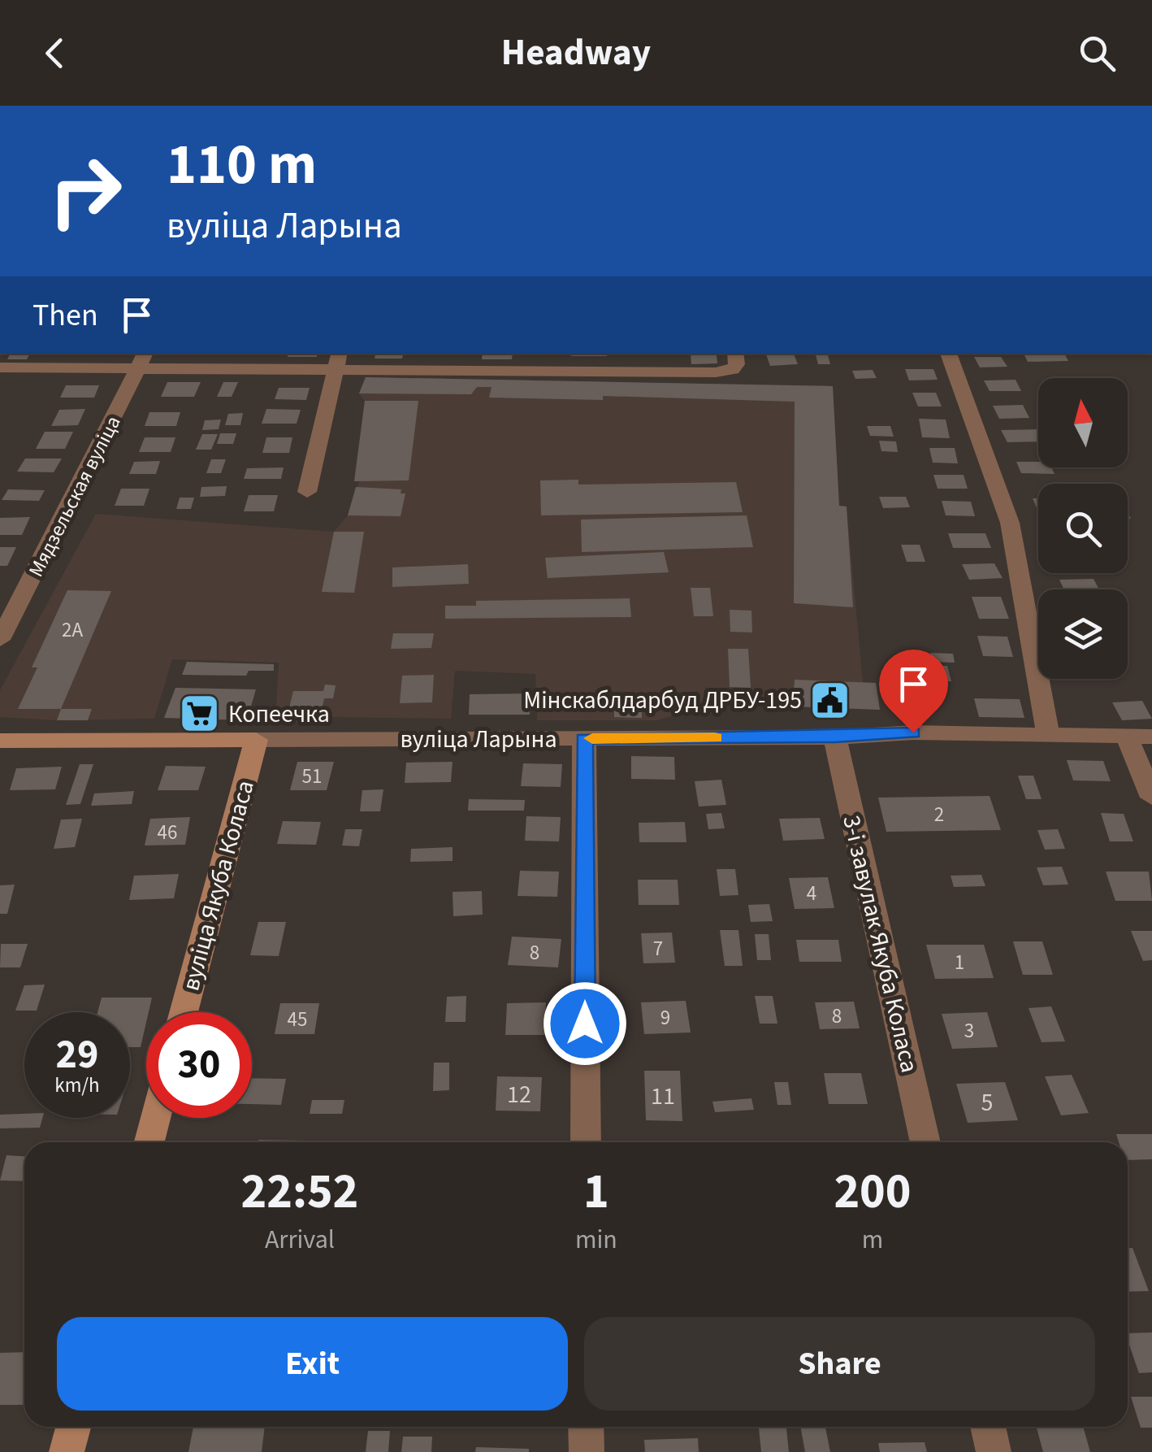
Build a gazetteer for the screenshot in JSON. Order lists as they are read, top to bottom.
{
  "streets": {
    "street": [
      "Мядзельская вуліца",
      "вуліца Ларына",
      "вуліца Якуба Коласа",
      "3-і завулак Якуба Коласа"
    ]
  },
  "crossings": [
    ["вуліца Ларына", "вуліца Якуба Коласа"],
    ["вуліца Ларына", "3-і завулак Якуба Коласа"]
  ],
  "places": {
    "public building": ["Мінскаблдарбуд ДРБУ-195"],
    "supermarket": ["Копеечка"]
  },
  "house_numbers": [
    "2А",
    "51",
    "2",
    "46",
    "4",
    "7",
    "8",
    "1",
    "8",
    "9",
    "45",
    "3",
    "12",
    "11",
    "5"
  ],
  "north": "top",
  "page": {
    "header": "Headway",
    "turn": ["110 m", "вуліца Ларына"],
    "then": "Then",
    "speed": "29 km/h",
    "limit": "30",
    "eta": [
      "22:52",
      "Arrival",
      "1",
      "min",
      "200",
      "m"
    ],
    "buttons": ["Exit", "Share"]
  }
}
